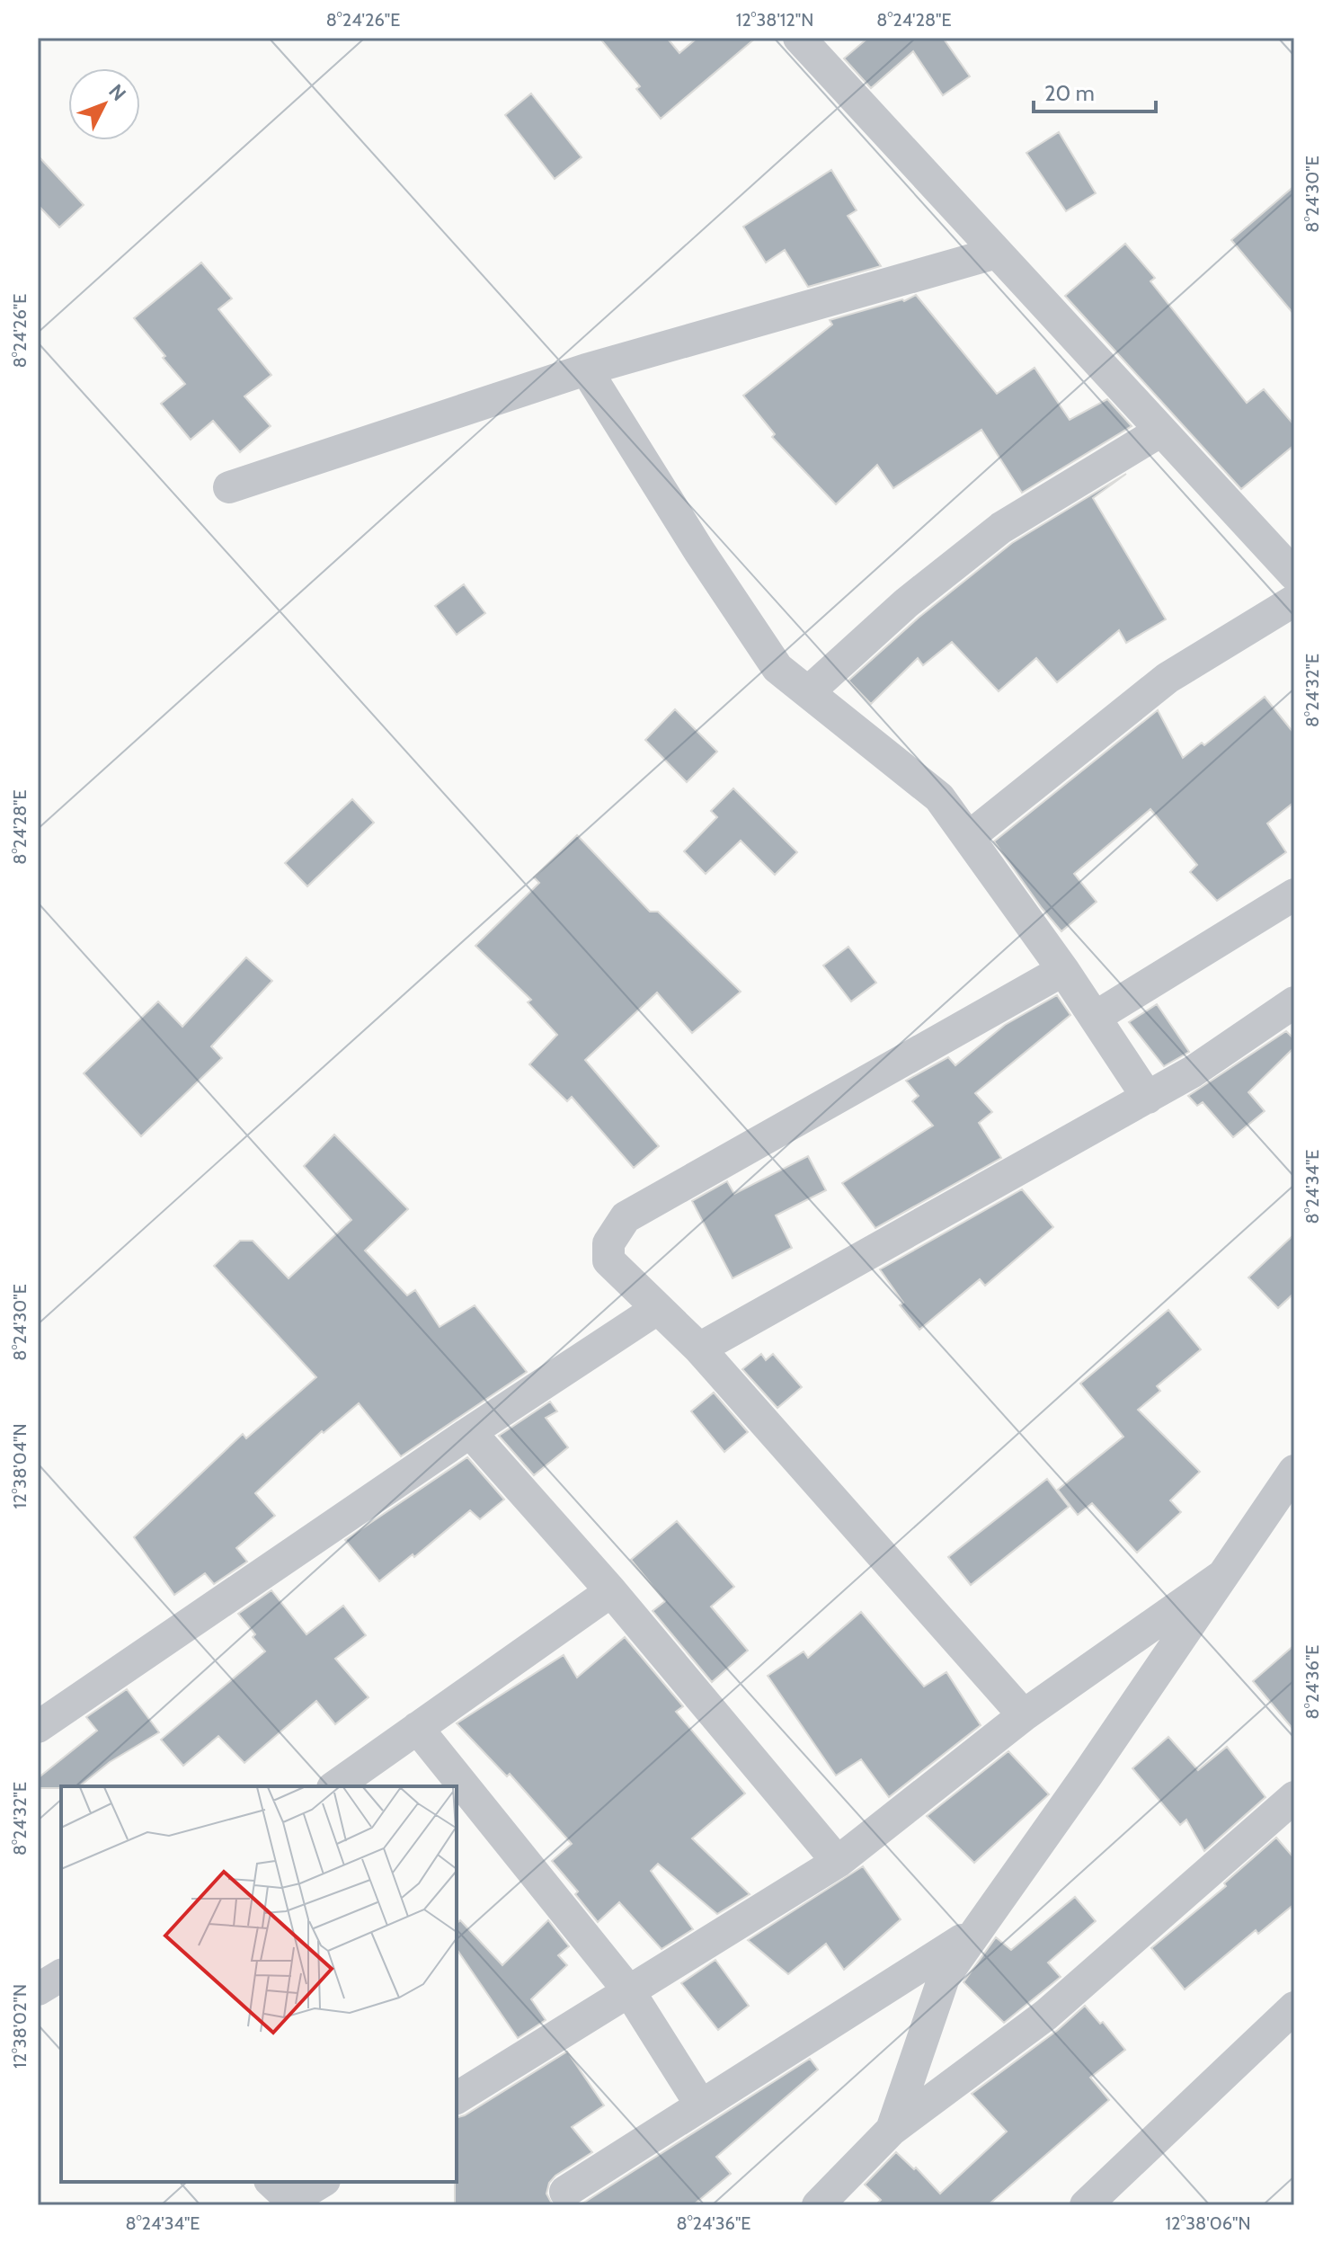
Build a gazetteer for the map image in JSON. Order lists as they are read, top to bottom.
{
  "scale_bar": "20 m",
  "north": "top right",
  "coordinates": [
    "8°24'26\"E",
    "12°38'12\"N",
    "8°24'28\"E",
    "8°24'30\"E",
    "8°24'32\"E",
    "8°24'34\"E",
    "12°38'04\"N",
    "8°24'36\"E",
    "12°38'02\"N",
    "12°38'06\"N"
  ]
}
